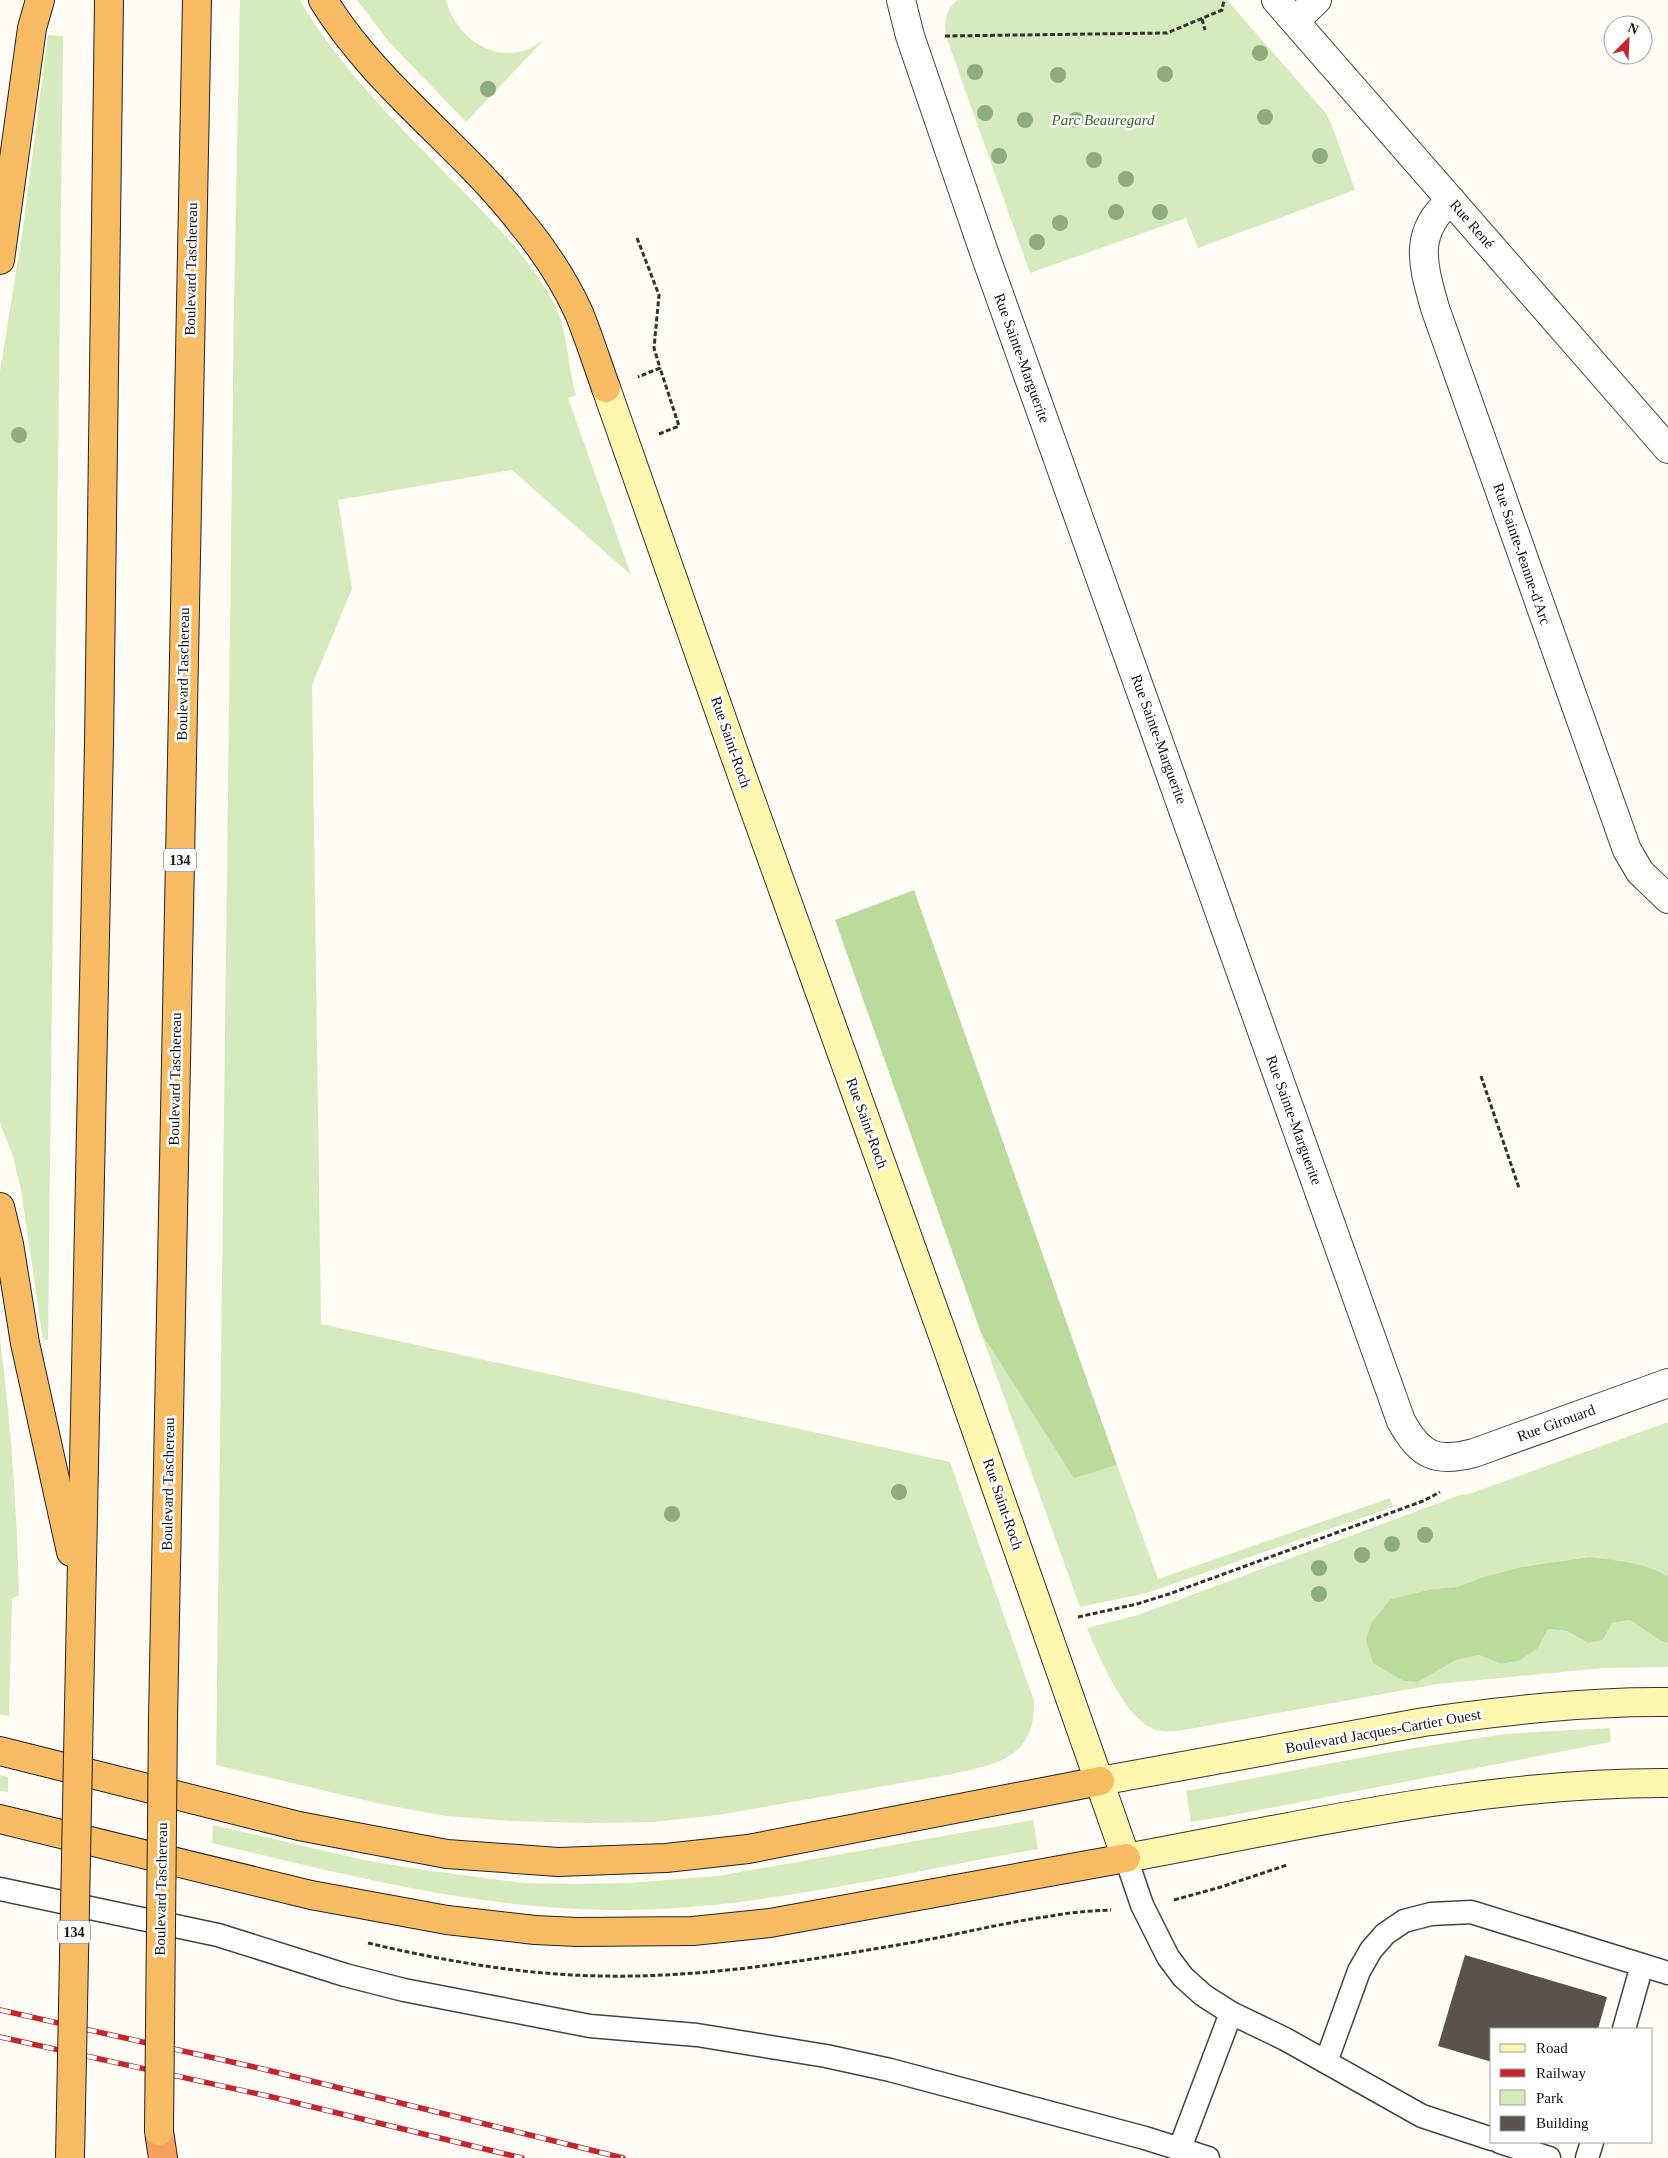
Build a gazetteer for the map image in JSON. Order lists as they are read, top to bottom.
{
  "streets": {
    "highway": ["Boulevard Taschereau", "134"],
    "main road": ["Rue Saint-Roch", "Boulevard Jacques-Cartier Ouest"],
    "street": [
      "Rue René",
      "Rue Sainte-Marguerite",
      "Rue Sainte-Jeanne-d'Arc",
      "Rue Girouard"
    ]
  },
  "crossings": [
    ["Rue René", "Rue Sainte-Jeanne-d'Arc"],
    ["Rue Sainte-Marguerite", "Rue Girouard"],
    ["Rue Saint-Roch", "Boulevard Jacques-Cartier Ouest"]
  ],
  "parks": ["Parc Beauregard"],
  "legend": [
    "Road",
    "Railway",
    "Park",
    "Building"
  ],
  "north": "top right"
}
